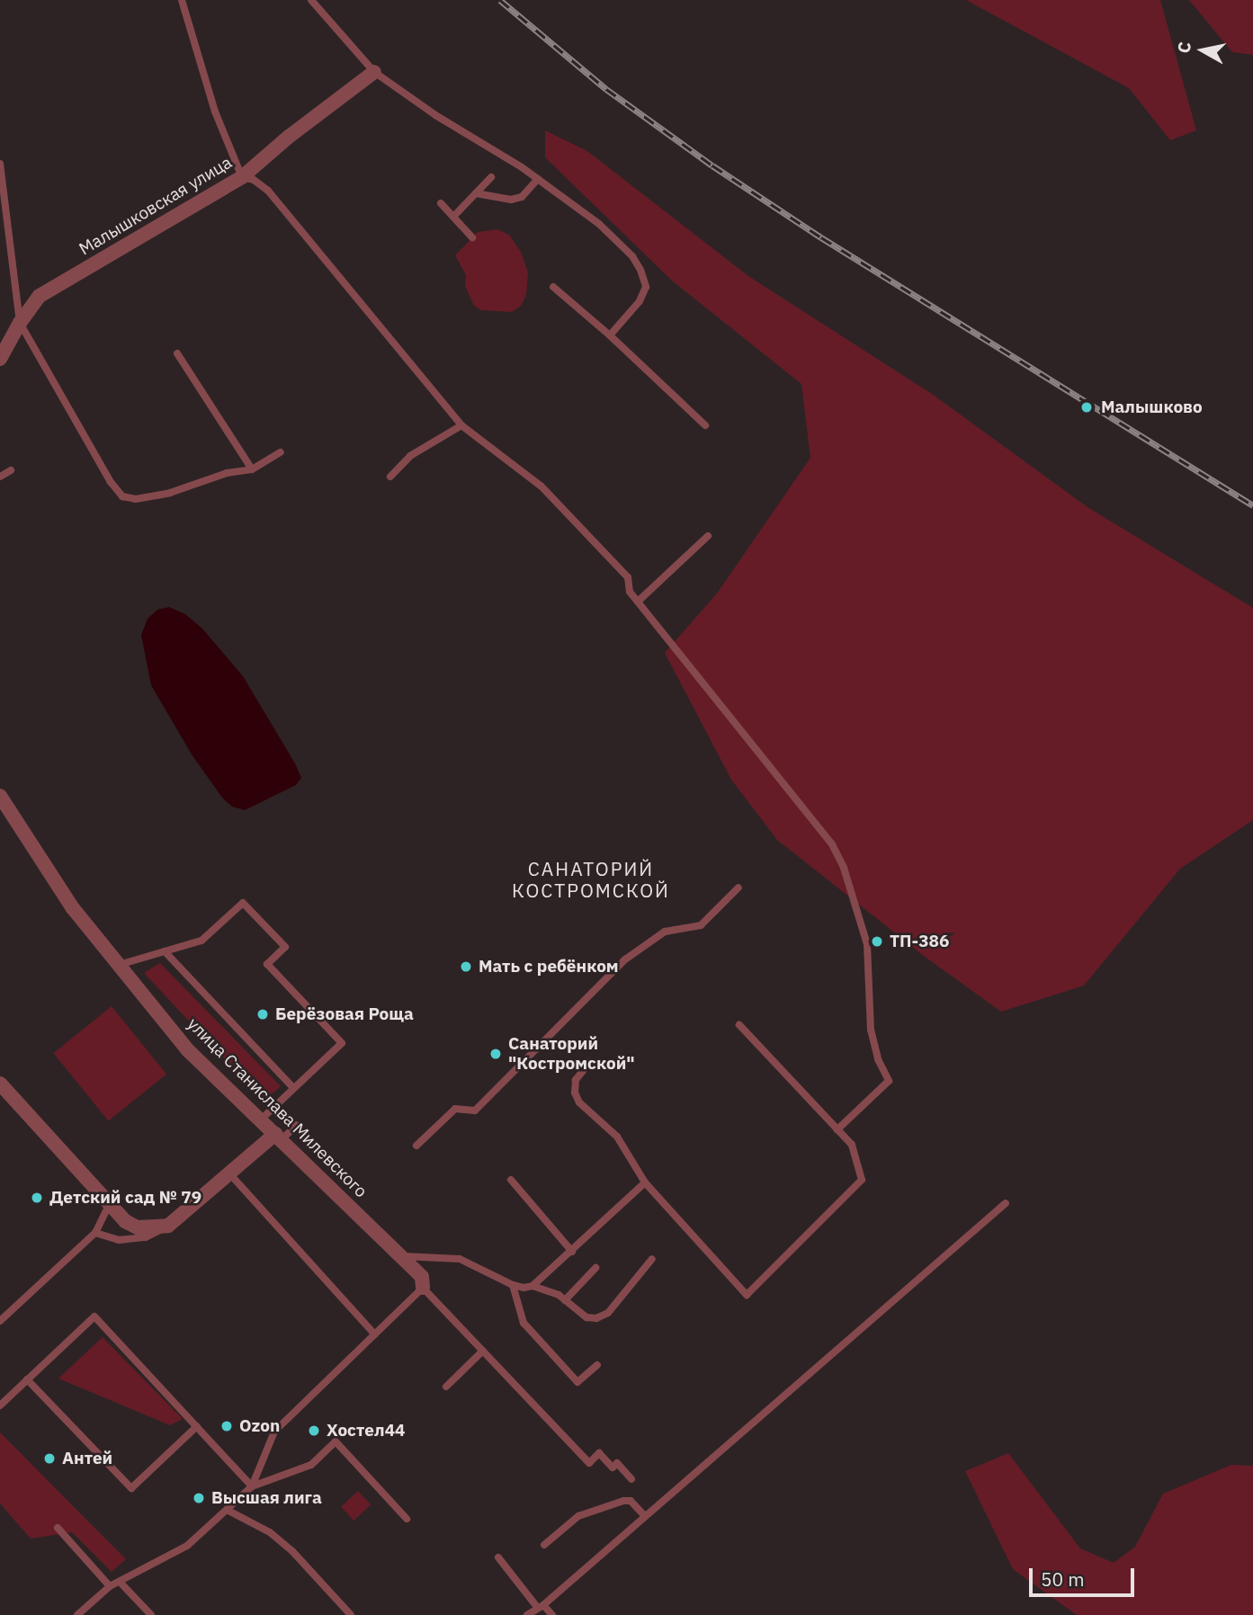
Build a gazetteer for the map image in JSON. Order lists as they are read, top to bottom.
{
  "streets": {
    "street": ["Малышковская улица", "улица Станислава Милевского"]
  },
  "districts": ["САНАТОРИЙ КОСТРОМСКОЙ"],
  "places": [
    "Малышково",
    "ТП-386",
    "Мать с ребёнком",
    "Берёзовая Роща",
    "Санаторий \"Костромской\"",
    "Детский сад № 79",
    "Ozon",
    "Хостел44",
    "Антей",
    "Высшая лига"
  ],
  "scale_bar": "50 m",
  "north": "left"
}
